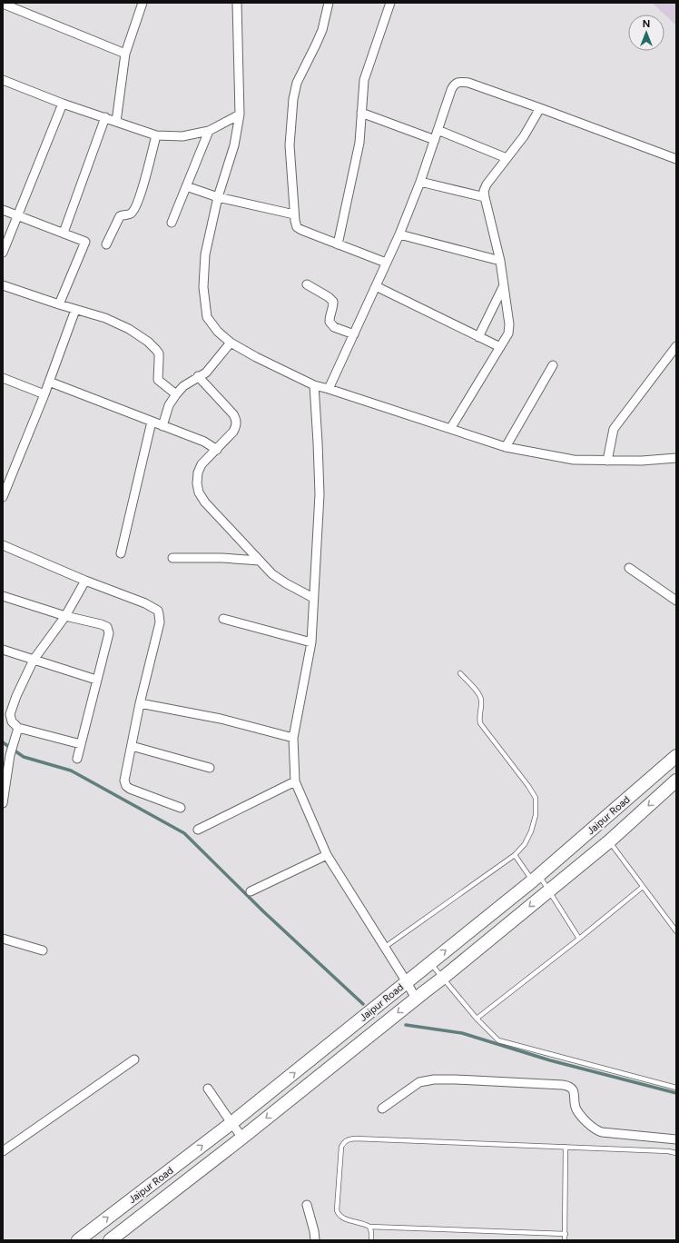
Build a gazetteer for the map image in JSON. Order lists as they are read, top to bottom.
{
  "streets": {
    "main road": ["Jaipur Road"]
  },
  "north": "top"
}
